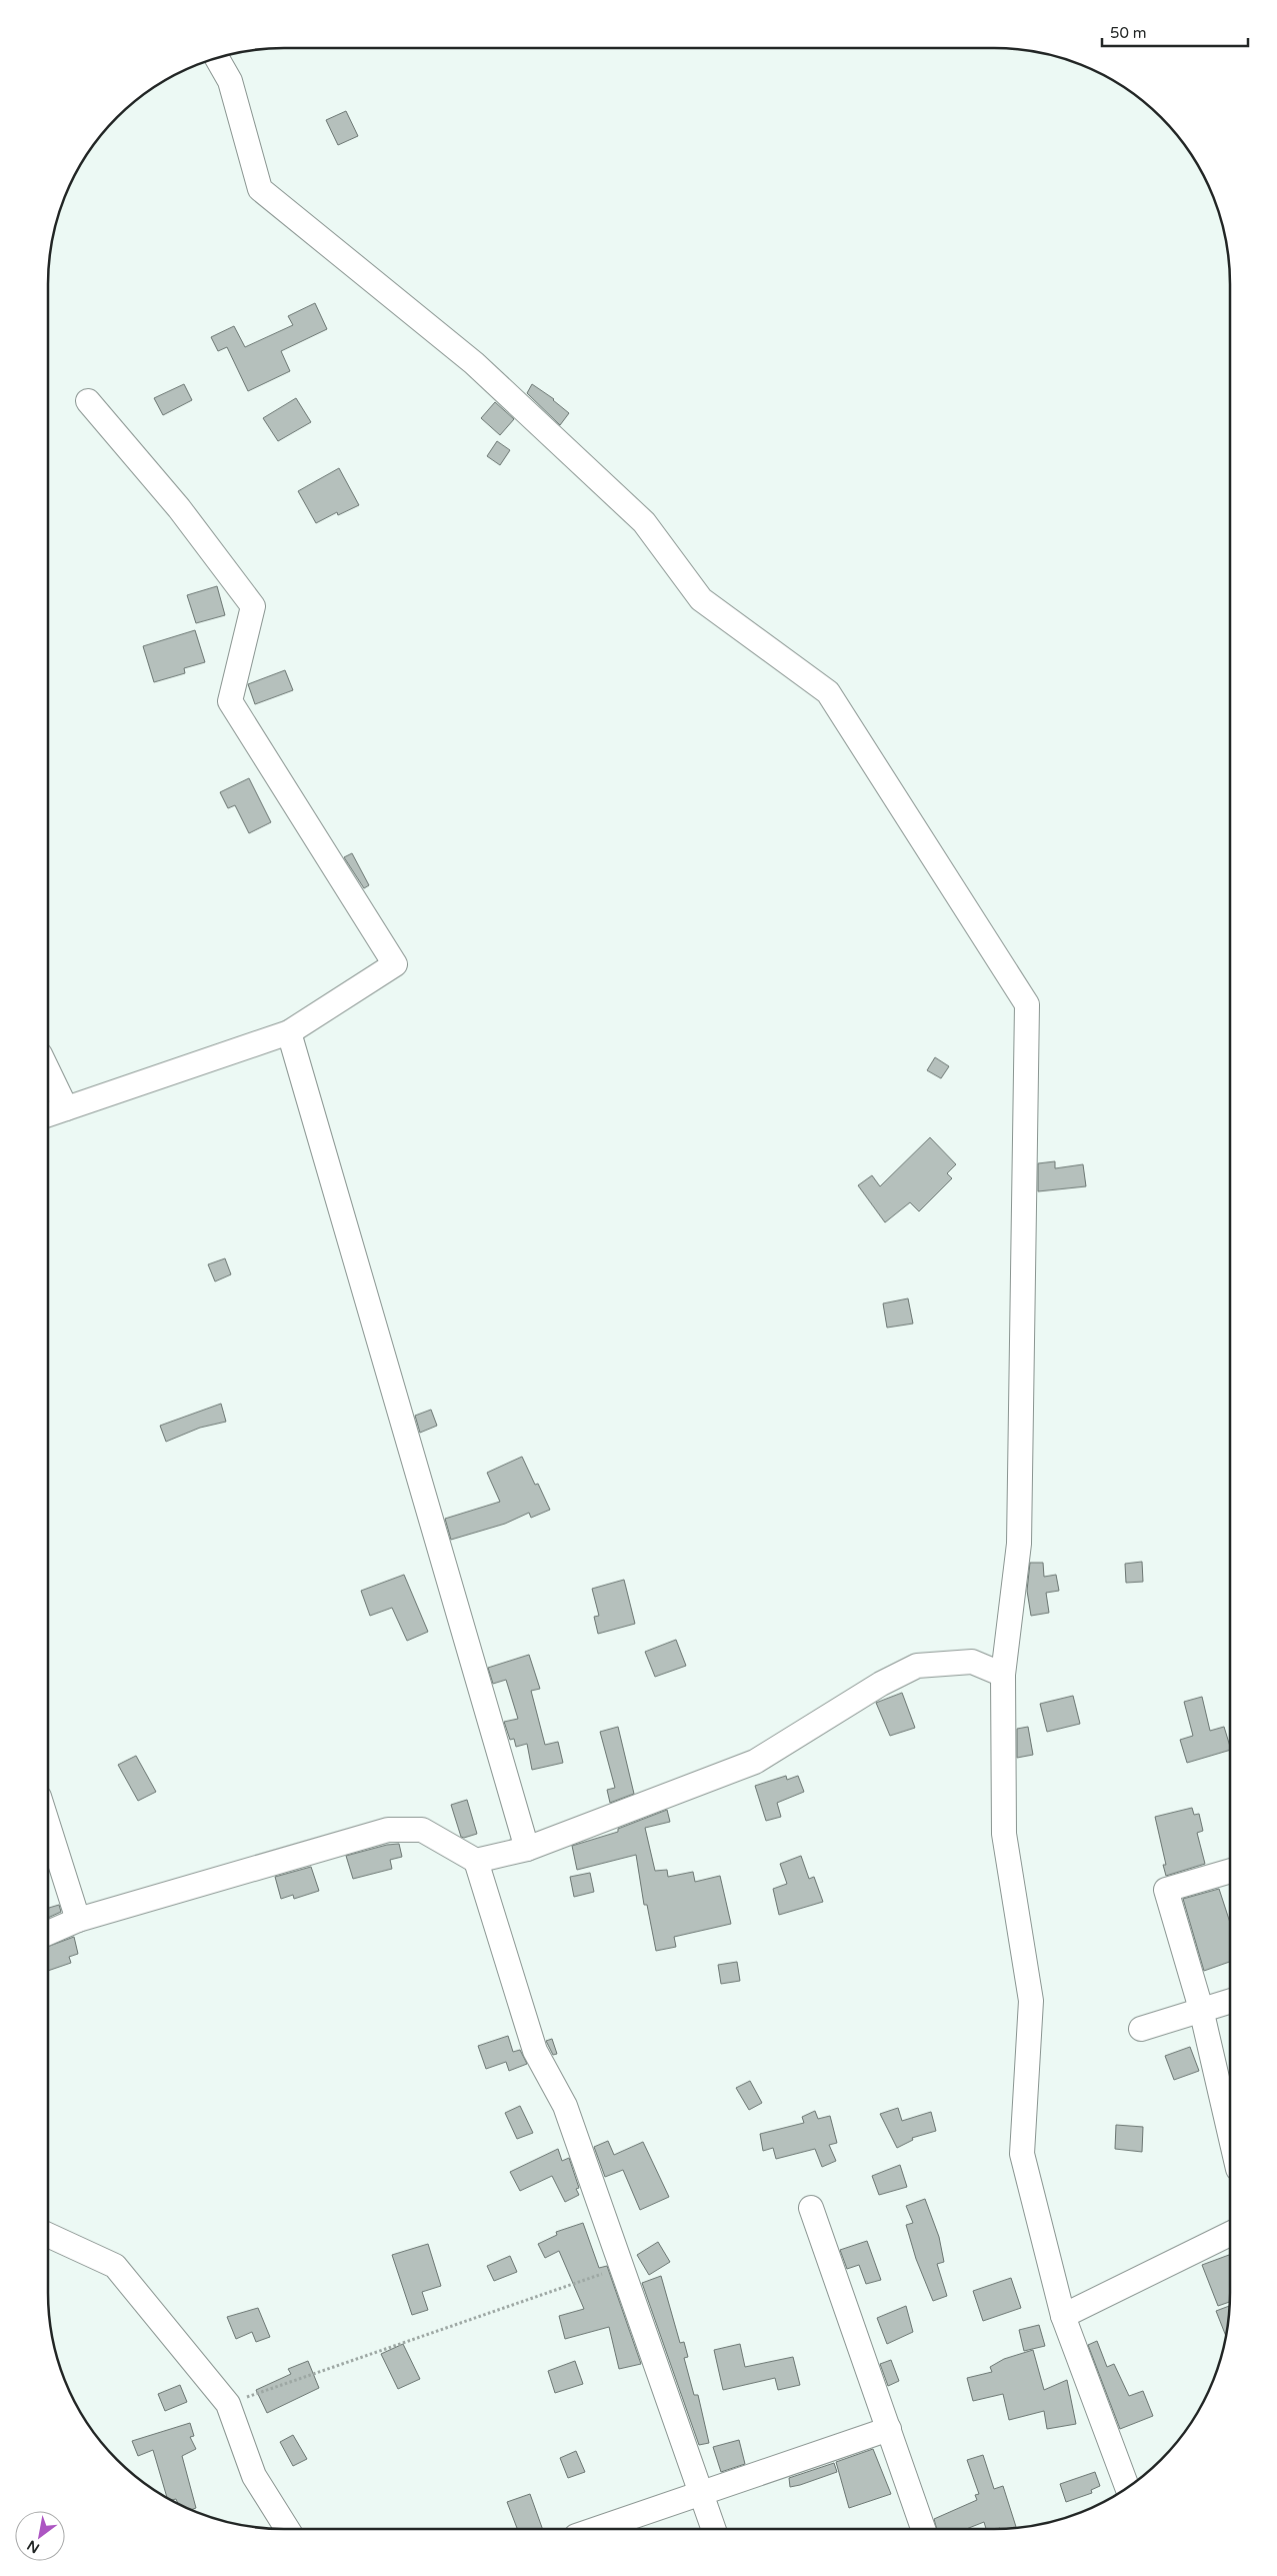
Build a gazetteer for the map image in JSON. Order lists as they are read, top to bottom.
{
  "scale_bar": "50 m",
  "north": "bottom left"
}
